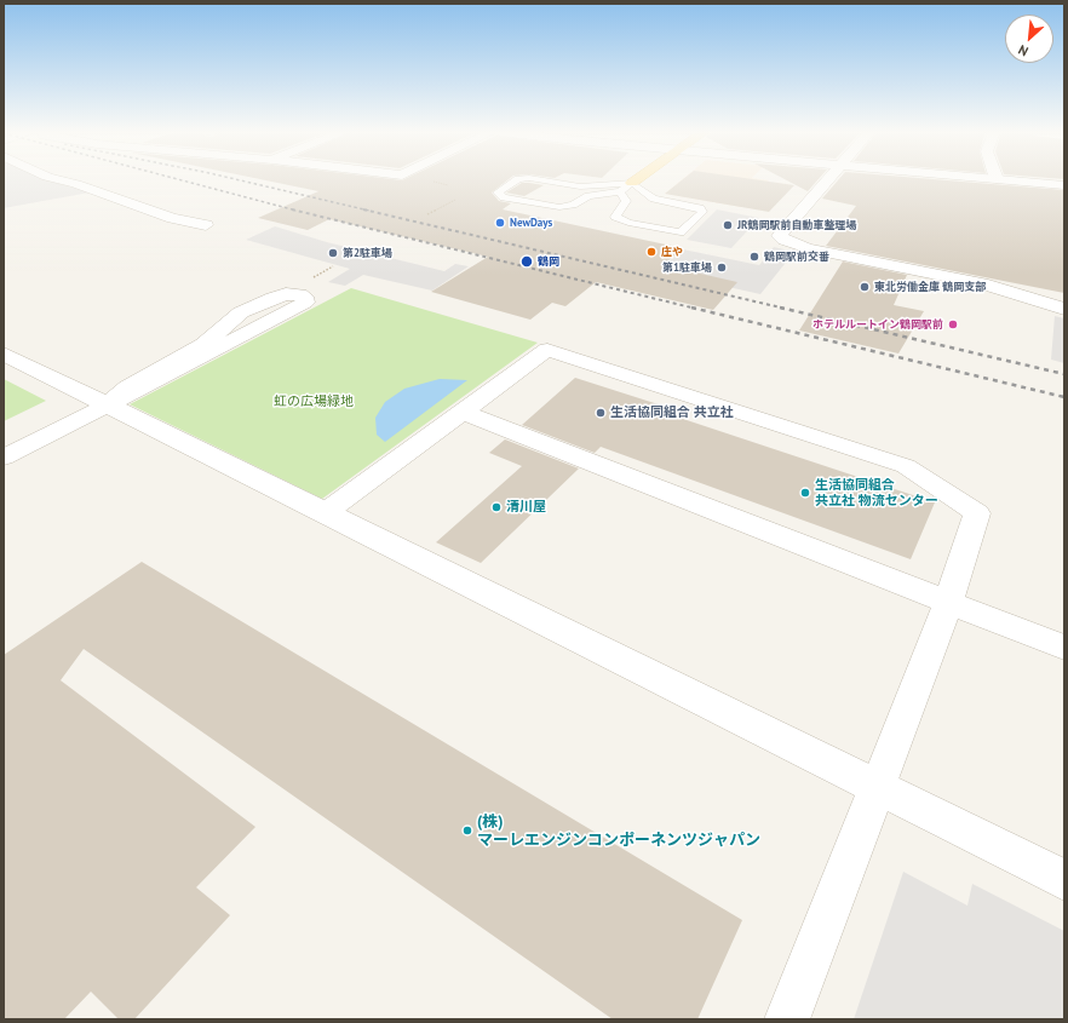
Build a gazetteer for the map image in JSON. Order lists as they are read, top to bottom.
{
  "parks": ["虹の広場緑地"],
  "places": [
    "NewDays",
    "JR鶴岡駅前自動車整理場",
    "庄や",
    "第2駐車場",
    "鶴岡駅前交番",
    "鶴岡",
    "第1駐車場",
    "東北労働金庫 鶴岡支部",
    "ホテルルートイン鶴岡駅前",
    "生活協同組合 共立社",
    "生活協同組合 共立社 物流センター",
    "清川屋",
    "(株) マーレエンジンコンポーネンツジャパン"
  ],
  "north": "bottom left"
}
